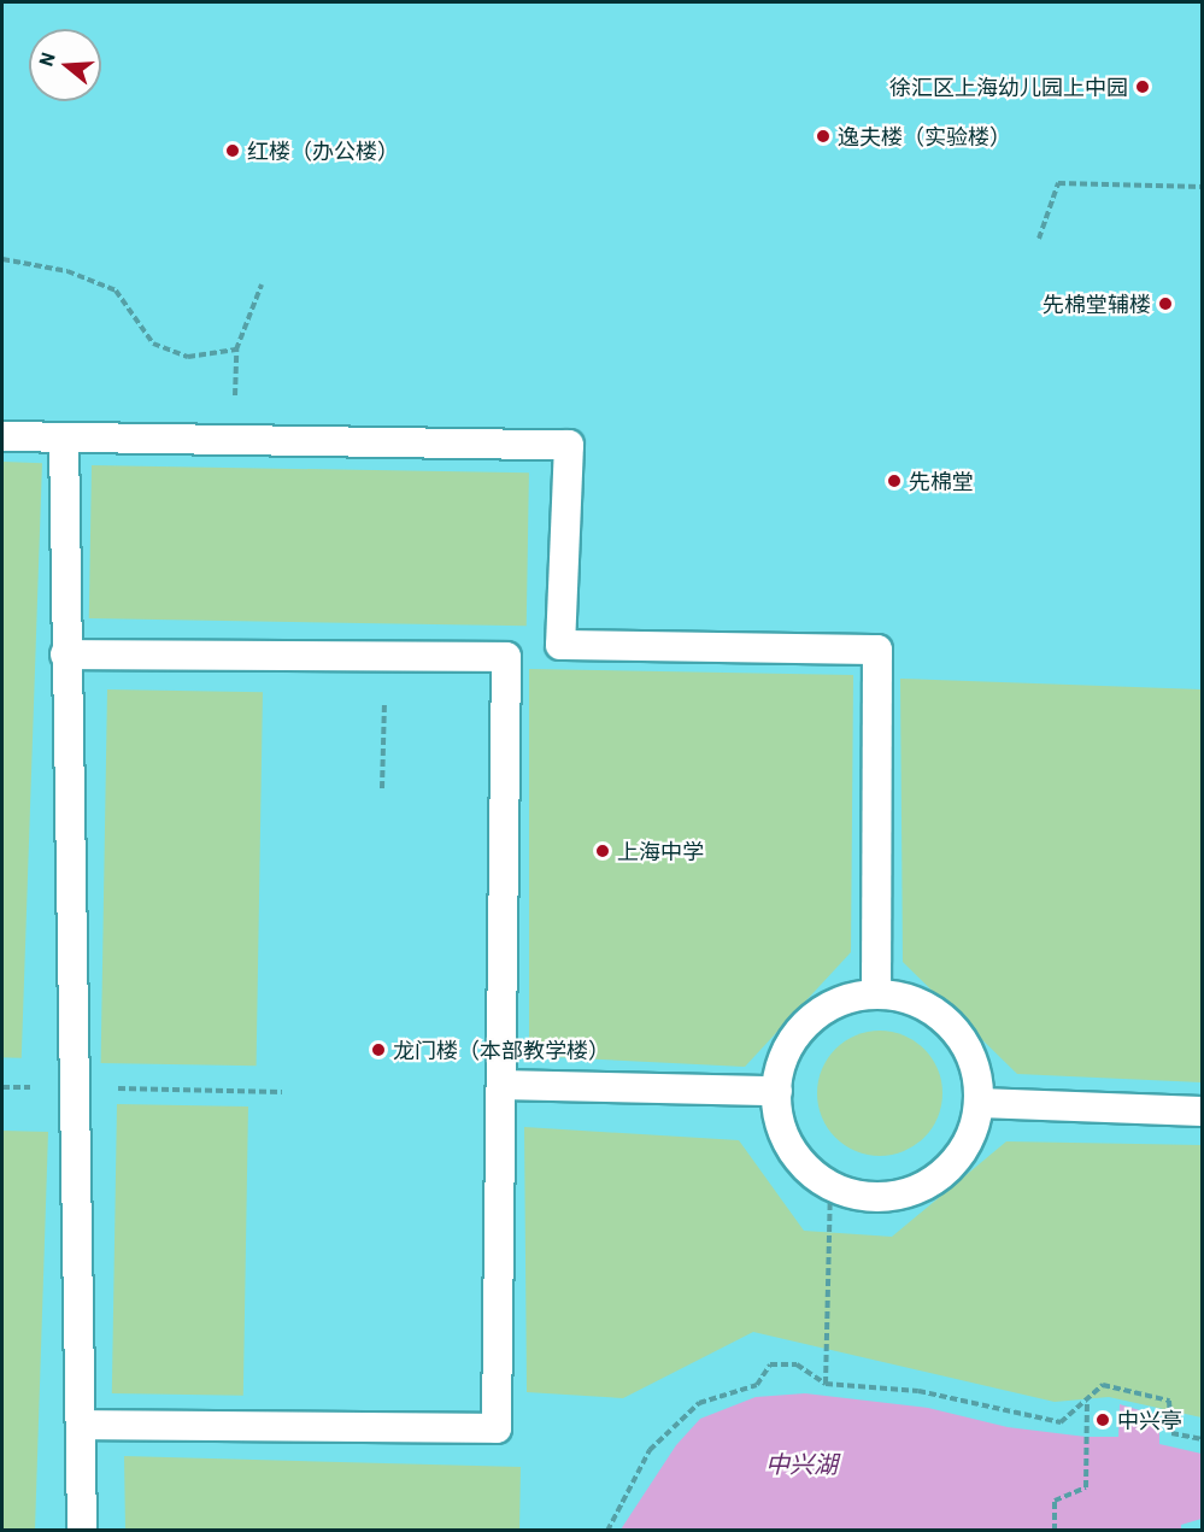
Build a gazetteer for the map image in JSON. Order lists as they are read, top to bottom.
{
  "water": ["中兴湖"],
  "places": [
    "徐汇区上海幼儿园上中园",
    "逸夫楼（实验楼）",
    "红楼（办公楼）",
    "先棉堂辅楼",
    "先棉堂",
    "上海中学",
    "龙门楼（本部教学楼）",
    "中兴亭"
  ],
  "north": "left"
}
